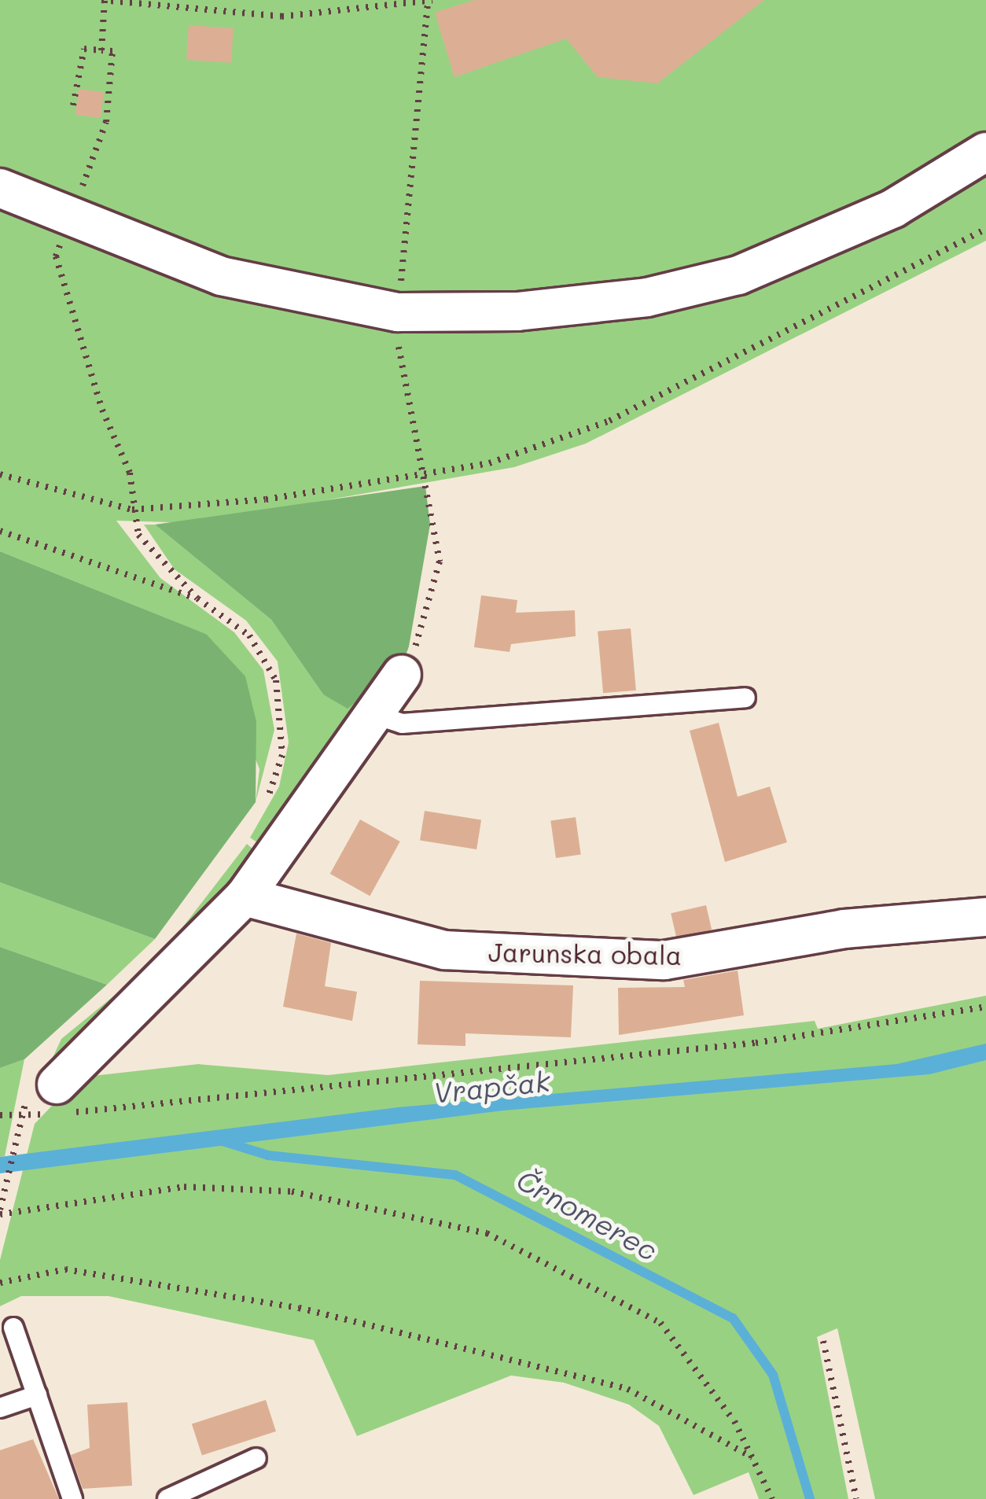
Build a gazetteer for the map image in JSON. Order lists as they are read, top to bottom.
{
  "streets": {
    "street": ["Jarunska obala"]
  },
  "water": ["Vrapčak", "Črnomerec"]
}
